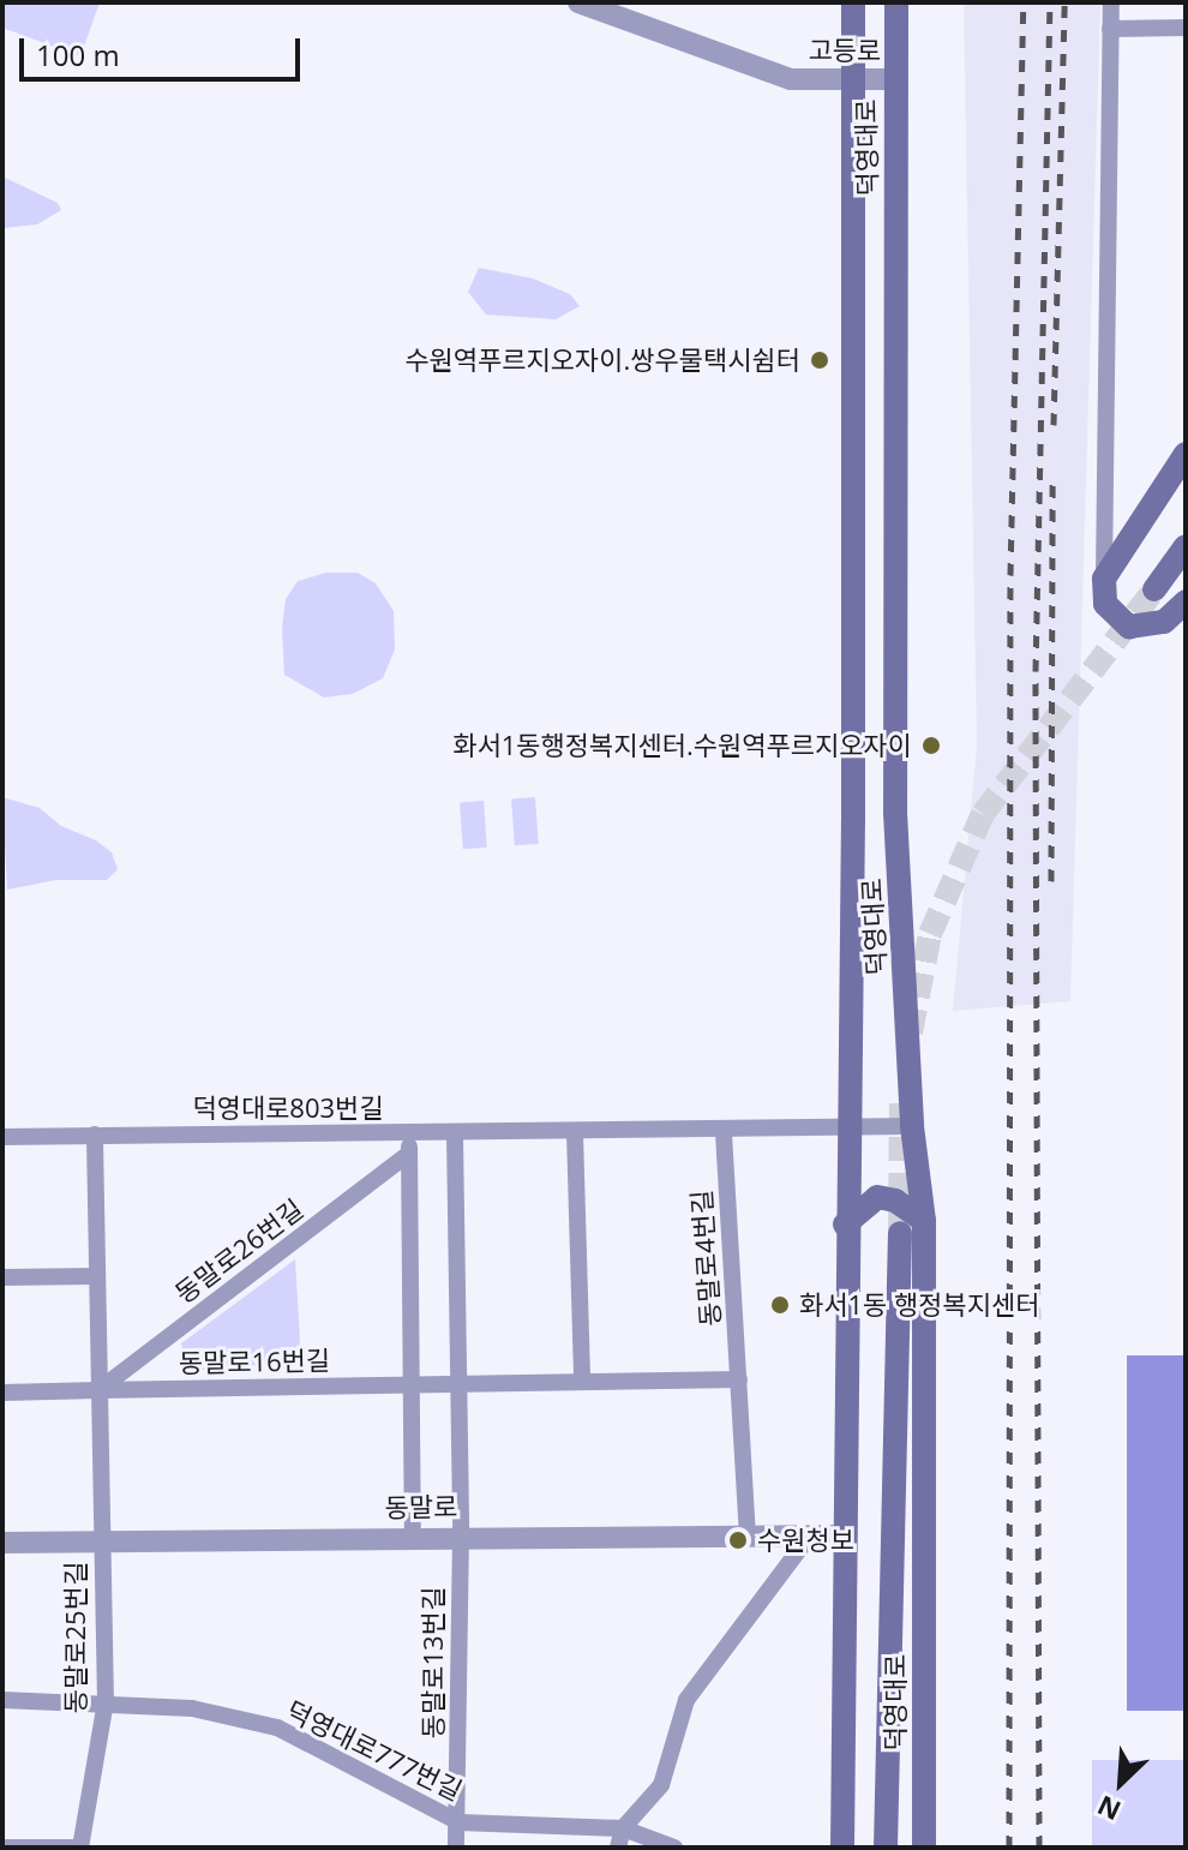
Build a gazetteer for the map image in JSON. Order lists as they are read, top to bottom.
{
  "streets": {
    "main road": ["덕영대로"],
    "street": [
      "고등로",
      "덕영대로803번길",
      "동말로26번길",
      "동말로4번길",
      "동말로16번길",
      "동말로",
      "동말로25번길",
      "동말로13번길",
      "덕영대로777번길"
    ]
  },
  "crossings": [
    ["고등로", "덕영대로"],
    ["덕영대로", "덕영대로803번길"],
    ["덕영대로", "동말로"],
    ["덕영대로803번길", "동말로4번길"],
    ["덕영대로803번길", "동말로13번길"],
    ["동말로26번길", "동말로16번길"],
    ["동말로4번길", "동말로"],
    ["동말로16번길", "동말로13번길"],
    ["동말로", "동말로25번길"],
    ["동말로", "동말로13번길"],
    ["동말로25번길", "덕영대로777번길"],
    ["동말로13번길", "덕영대로777번길"]
  ],
  "places": [
    "수원역푸르지오자이.쌍우물택시쉼터",
    "화서1동행정복지센터.수원역푸르지오자이",
    "화서1동 행정복지센터",
    "수원청보"
  ],
  "scale_bar": "100 m",
  "north": "bottom left"
}
